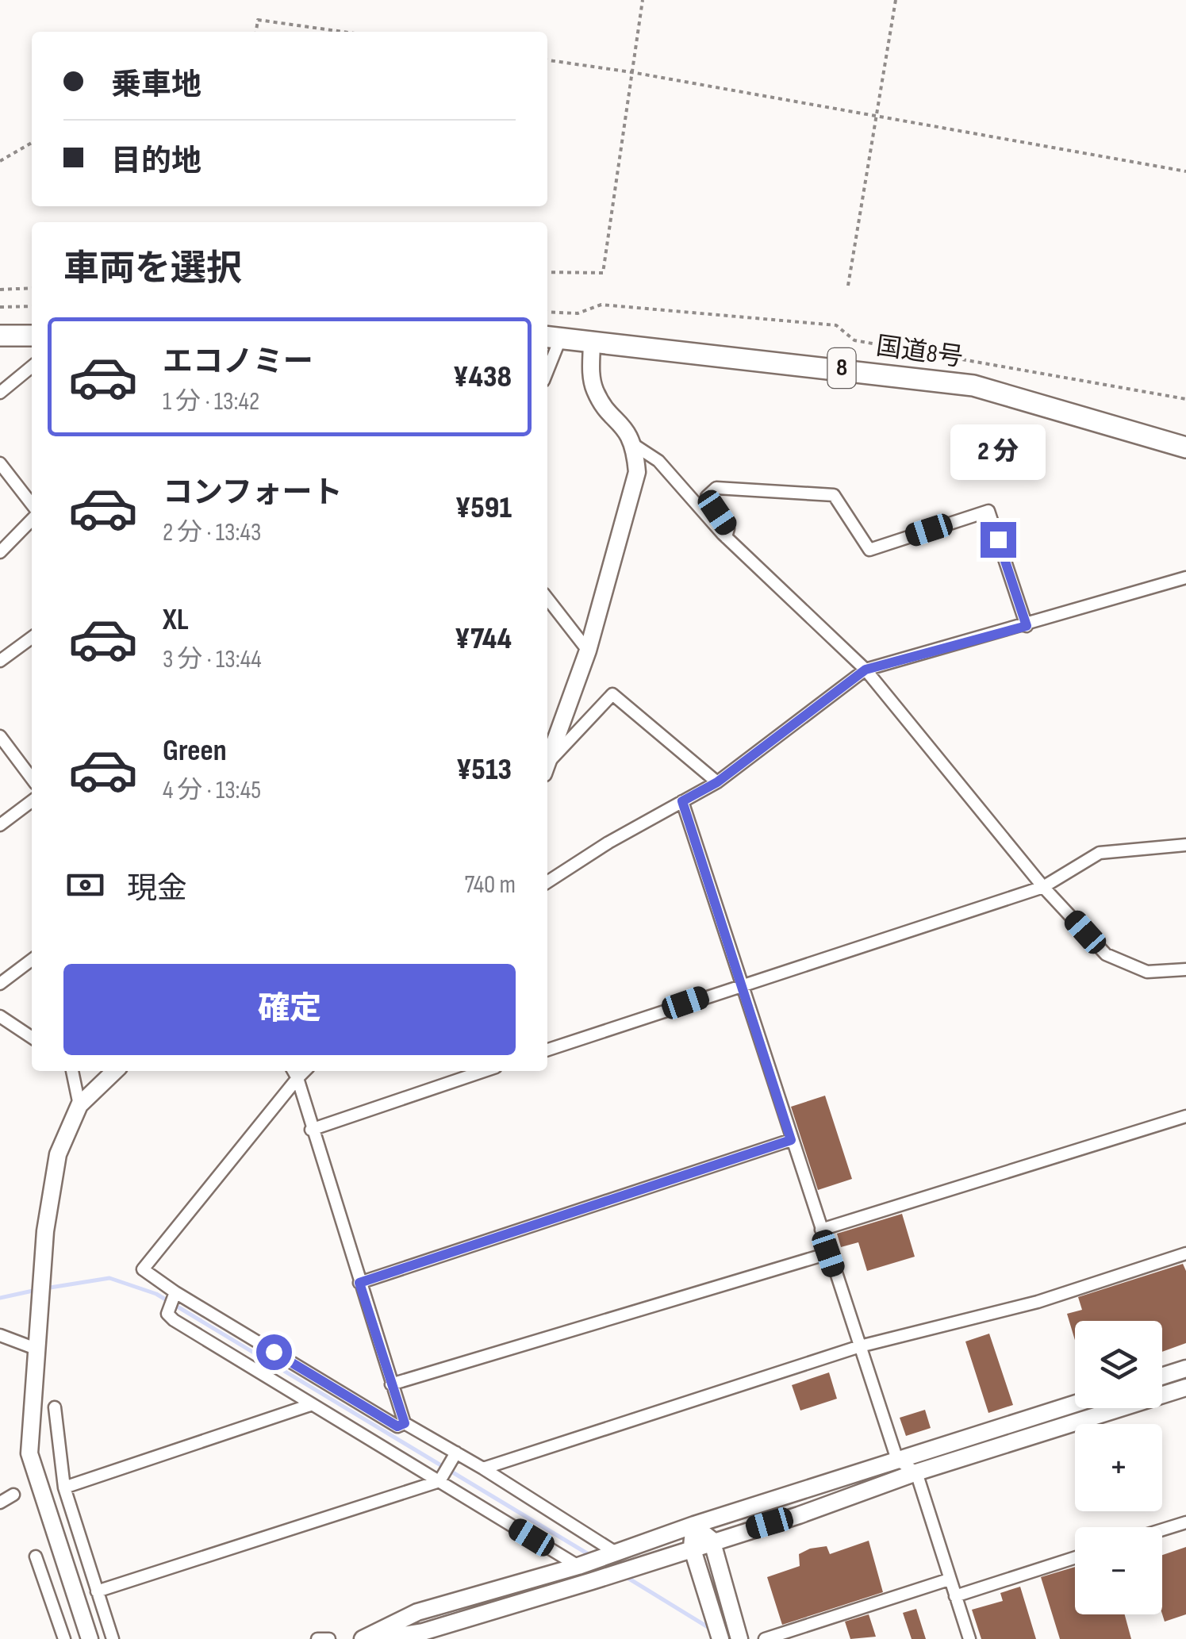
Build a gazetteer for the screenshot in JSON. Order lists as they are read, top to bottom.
{
  "streets": {
    "highway": ["国道8号", "8"]
  },
  "page": {
    "banner": ["乗車地", "目的地"],
    "heading": "車両を選択",
    "list": [
      {
        "name": "エコノミー",
        "note": "1 分 · 13:42",
        "value": "¥438"
      },
      {
        "name": "コンフォート",
        "note": "2 分 · 13:43",
        "value": "¥591"
      },
      {
        "name": "XL",
        "note": "3 分 · 13:44",
        "value": "¥744"
      },
      {
        "name": "Green",
        "note": "4 分 · 13:45",
        "value": "¥513"
      }
    ],
    "bubble": "2 分",
    "pay": ["現金", "740 m"],
    "buttons": "確定",
    "map_buttons": ["+", "−"]
  }
}
